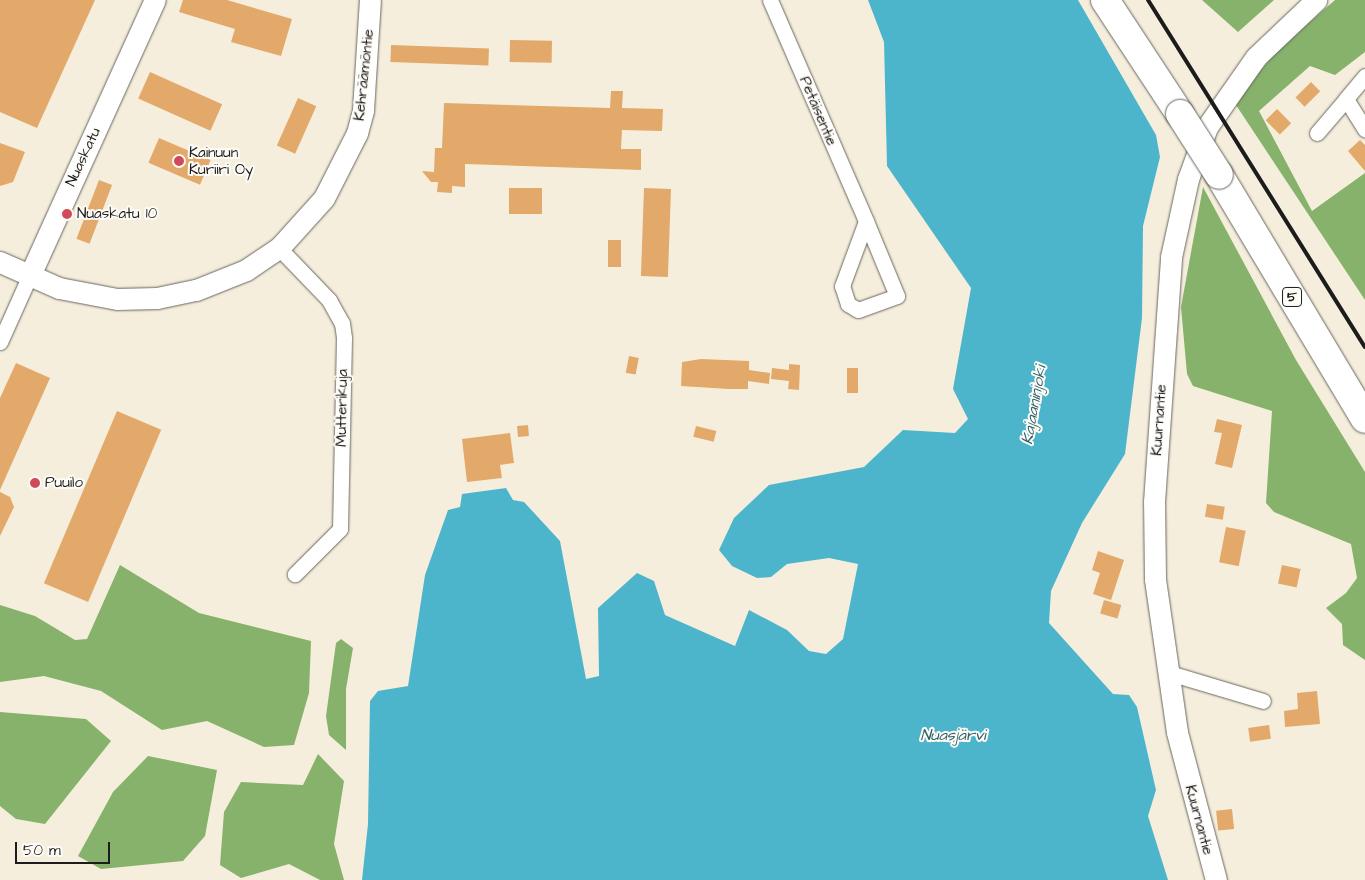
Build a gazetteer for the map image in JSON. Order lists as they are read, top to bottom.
{
  "streets": {
    "highway": ["5"],
    "street": [
      "Kehräämöntie",
      "Petäisentie",
      "Nuaskatu",
      "Mutterikuja",
      "Kuurnantie"
    ]
  },
  "crossings": [
    ["Kehräämöntie", "Nuaskatu"],
    ["Kehräämöntie", "Mutterikuja"]
  ],
  "water": ["Kajaaninjoki", "Nuasjärvi"],
  "places": ["Kainuun Kuriiri Oy", "Nuaskatu 10", "Puuilo"],
  "scale_bar": "50 m"
}
